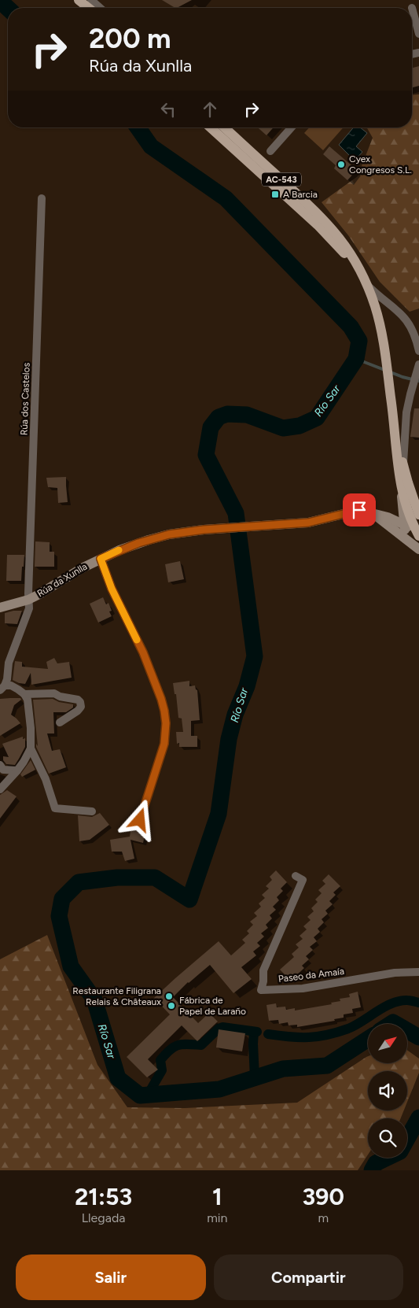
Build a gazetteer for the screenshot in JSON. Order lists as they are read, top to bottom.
{
  "streets": {
    "main road": ["AC-543"],
    "street": ["Rúa dos Castelos", "Rúa da Xunlla", "Paseo da Amaía"]
  },
  "crossings": [
    ["AC-543", "Rúa da Xunlla"],
    ["Rúa dos Castelos", "Rúa da Xunlla"]
  ],
  "water": ["Río Sar"],
  "places": {
    "other": ["Cyex Congresos S.L.", "Restaurante Filigrana Relais & Châteaux", "Fábrica de Papel de Laraño"],
    "transit": ["A Barcia"]
  },
  "north": "top right",
  "page": {
    "turn": ["200 m", "Rúa da Xunlla"],
    "eta": [
      "21:53",
      "Llegada",
      "1",
      "min",
      "390",
      "m"
    ],
    "buttons": ["Salir", "Compartir"]
  }
}
